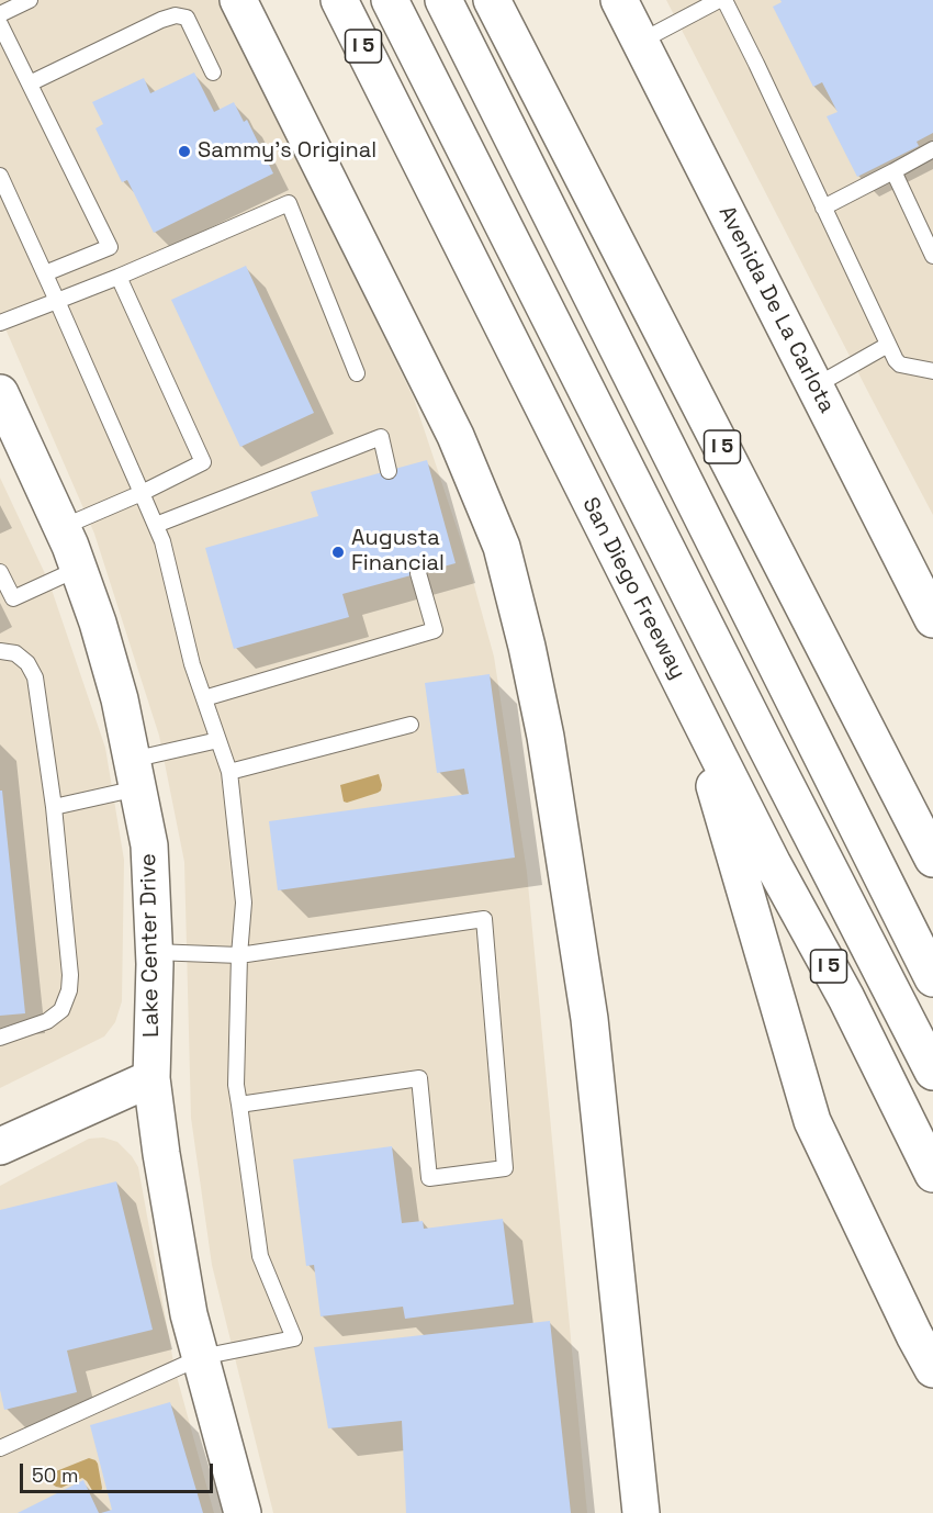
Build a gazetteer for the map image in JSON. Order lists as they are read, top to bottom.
{
  "streets": {
    "main road": [
      "I 5",
      "Avenida De La Carlota",
      "San Diego Freeway",
      "Lake Center Drive"
    ]
  },
  "places": ["Sammy's Original", "Augusta Financial"],
  "scale_bar": "50 m"
}
